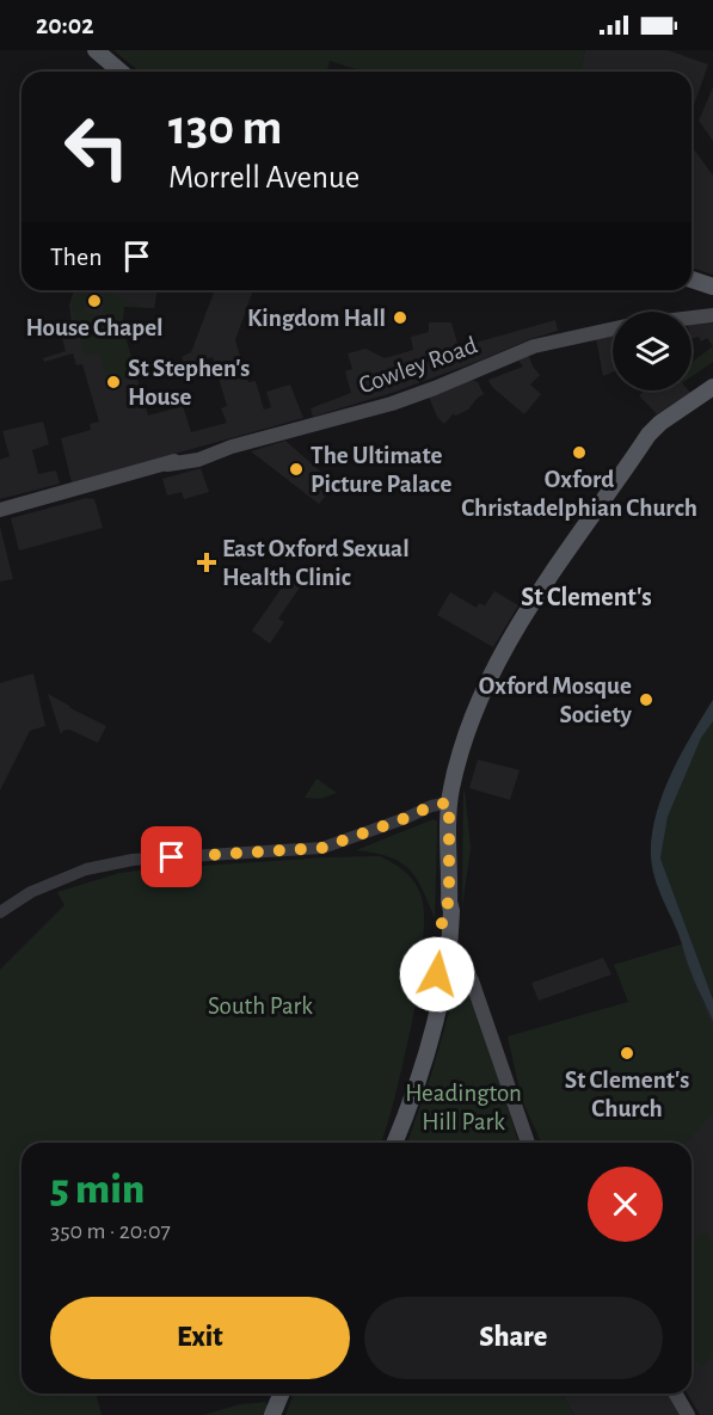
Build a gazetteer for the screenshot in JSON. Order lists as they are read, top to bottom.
{
  "streets": {
    "main road": ["Cowley Road"]
  },
  "districts": ["St Clement's"],
  "parks": ["South Park", "Headington Hill Park"],
  "places": {
    "other": [
      "House Chapel",
      "Kingdom Hall",
      "St Stephen's House",
      "Oxford Christadelphian Church",
      "The Ultimate Picture Palace",
      "Oxford Mosque Society",
      "St Clement's Church"
    ],
    "health": ["East Oxford Sexual Health Clinic"]
  },
  "page": {
    "status": "20:02",
    "turn": ["130 m", "Morrell Avenue"],
    "then": "Then",
    "heading": ["5 min", "350 m · 20:07"],
    "buttons": ["Exit", "Share"]
  }
}
